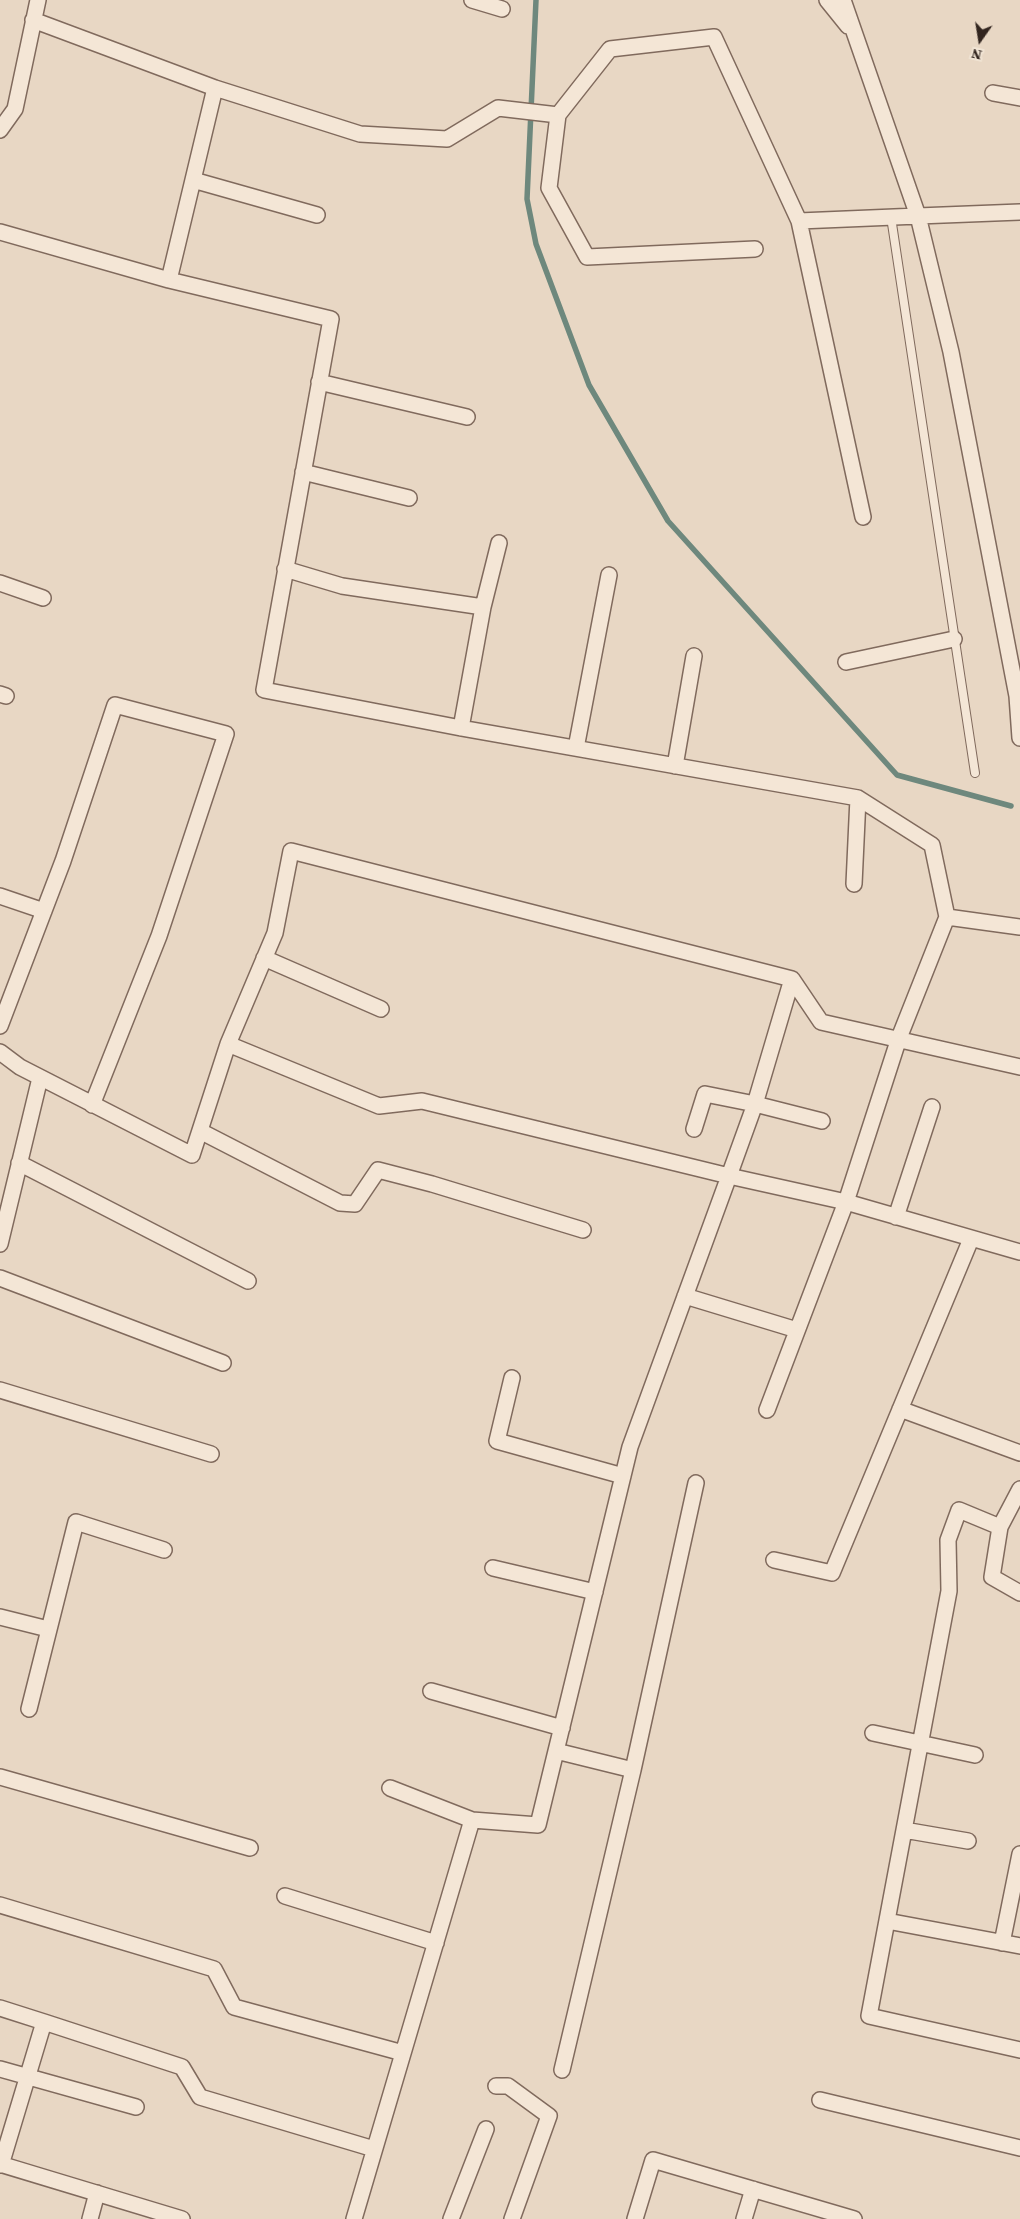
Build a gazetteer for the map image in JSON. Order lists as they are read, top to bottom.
{
  "north": "bottom"
}
